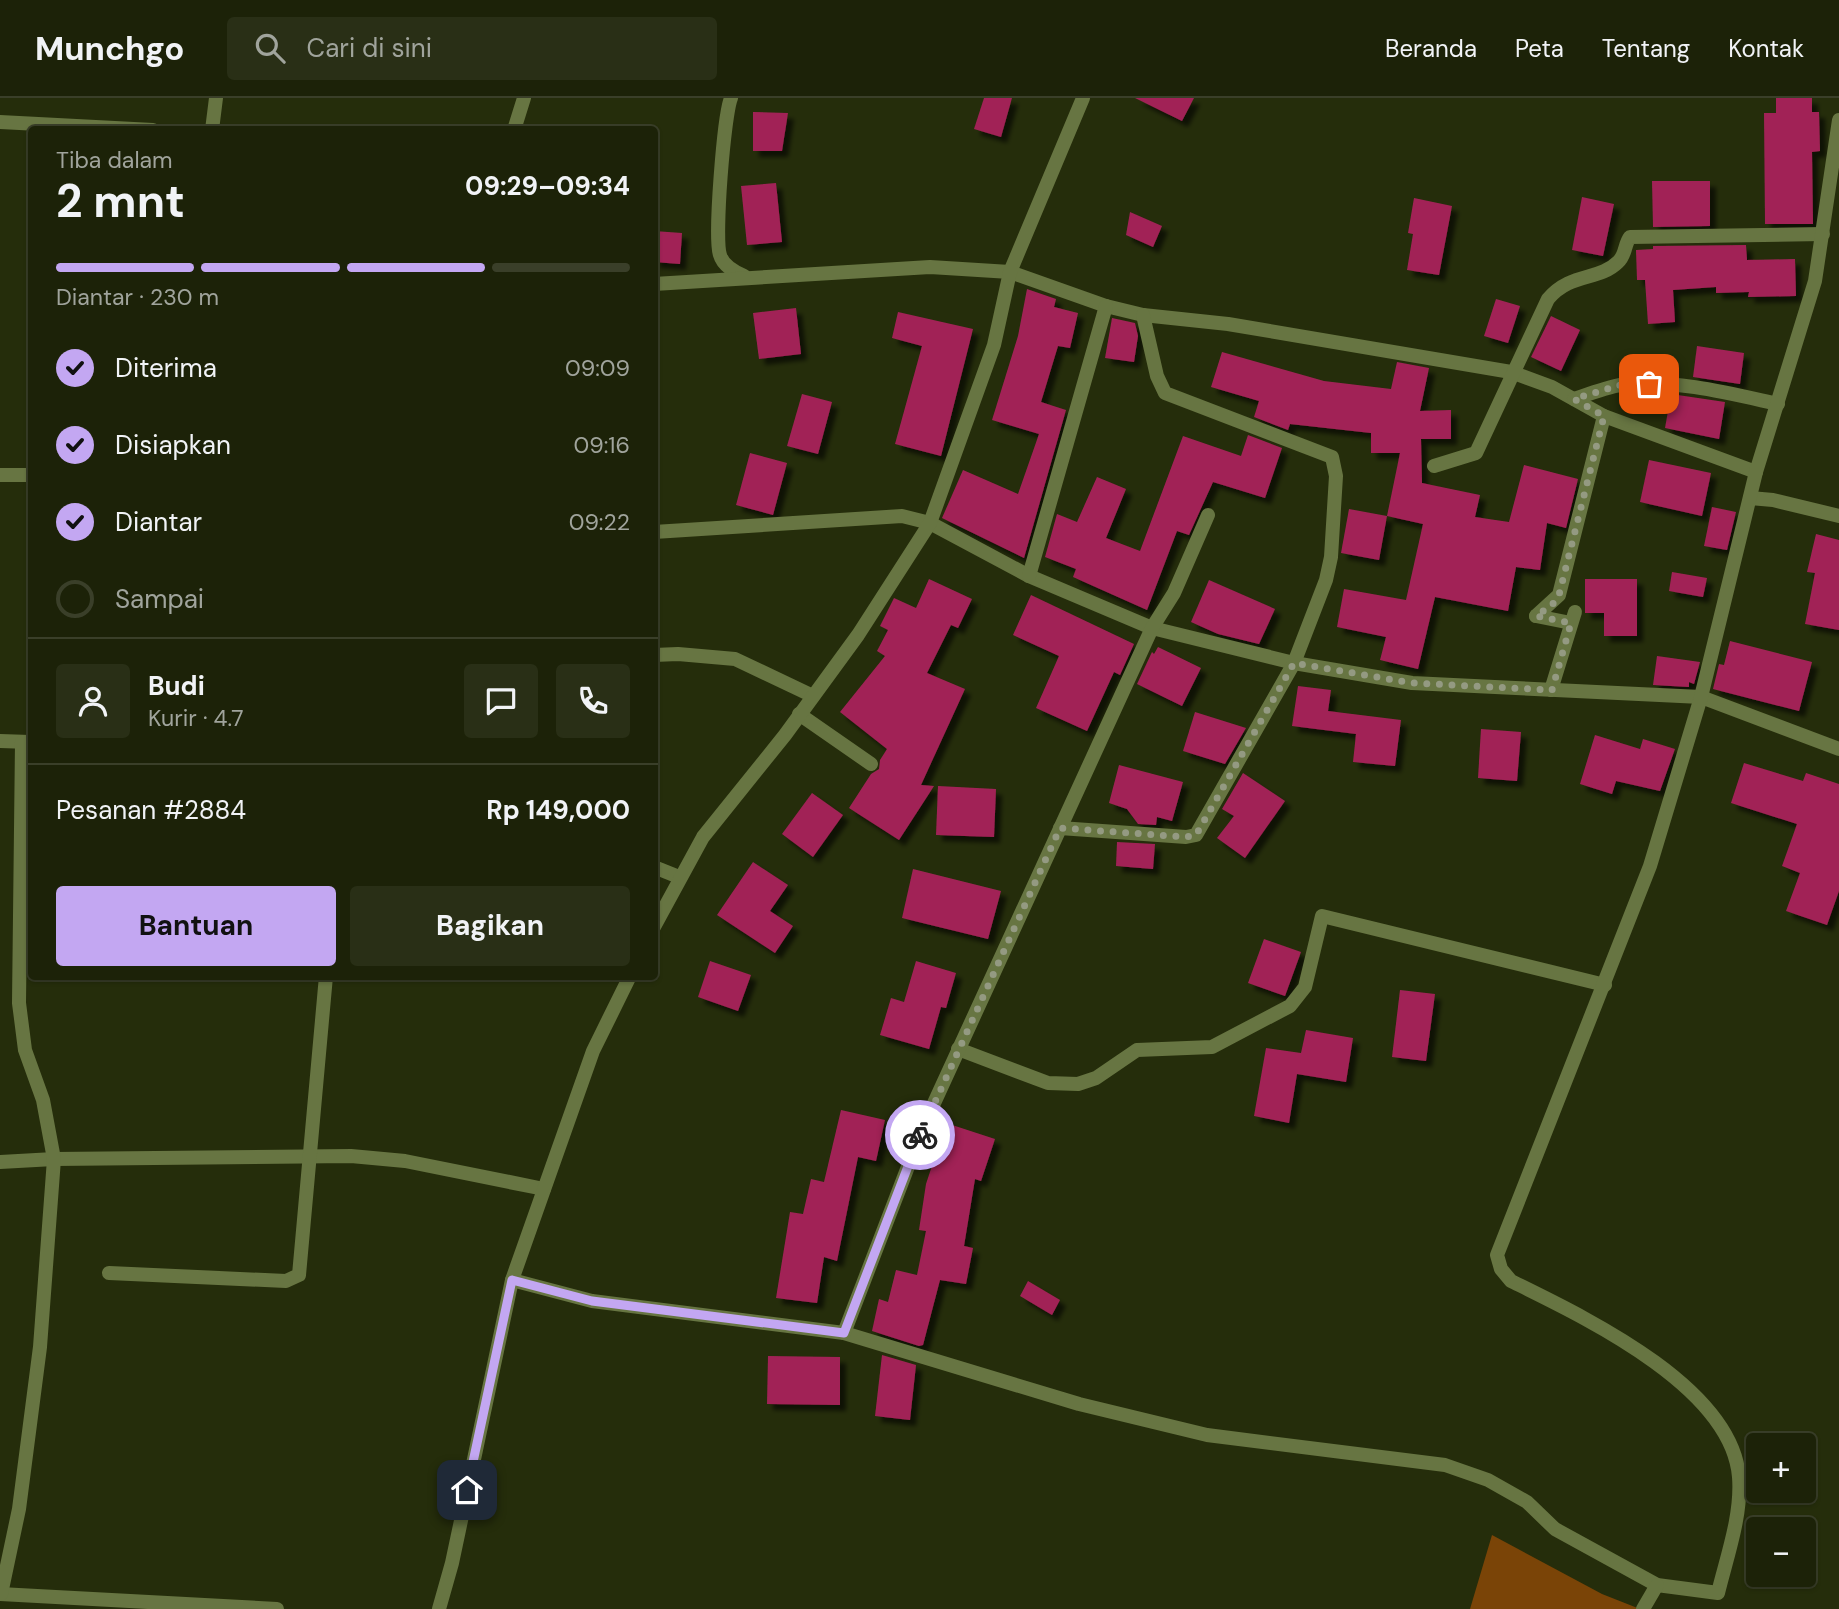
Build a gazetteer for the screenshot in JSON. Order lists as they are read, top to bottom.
{
  "page": {
    "header": "Munchgo",
    "search": "Cari di sini",
    "nav": [
      "Beranda",
      "Peta",
      "Tentang",
      "Kontak"
    ],
    "heading": ["2 mnt", "Tiba dalam", "09:29–09:34"],
    "panel": [
      "Budi",
      "Kurir · 4.7",
      "Pesanan #2884",
      "Rp 149,000"
    ],
    "bar": "Diantar · 230 m",
    "list": [
      ["Diterima", "09:09"],
      ["Disiapkan", "09:16"],
      ["Diantar", "09:22"],
      "Sampai"
    ],
    "buttons": ["Bantuan", "Bagikan"],
    "map_buttons": ["+", "−"]
  }
}
